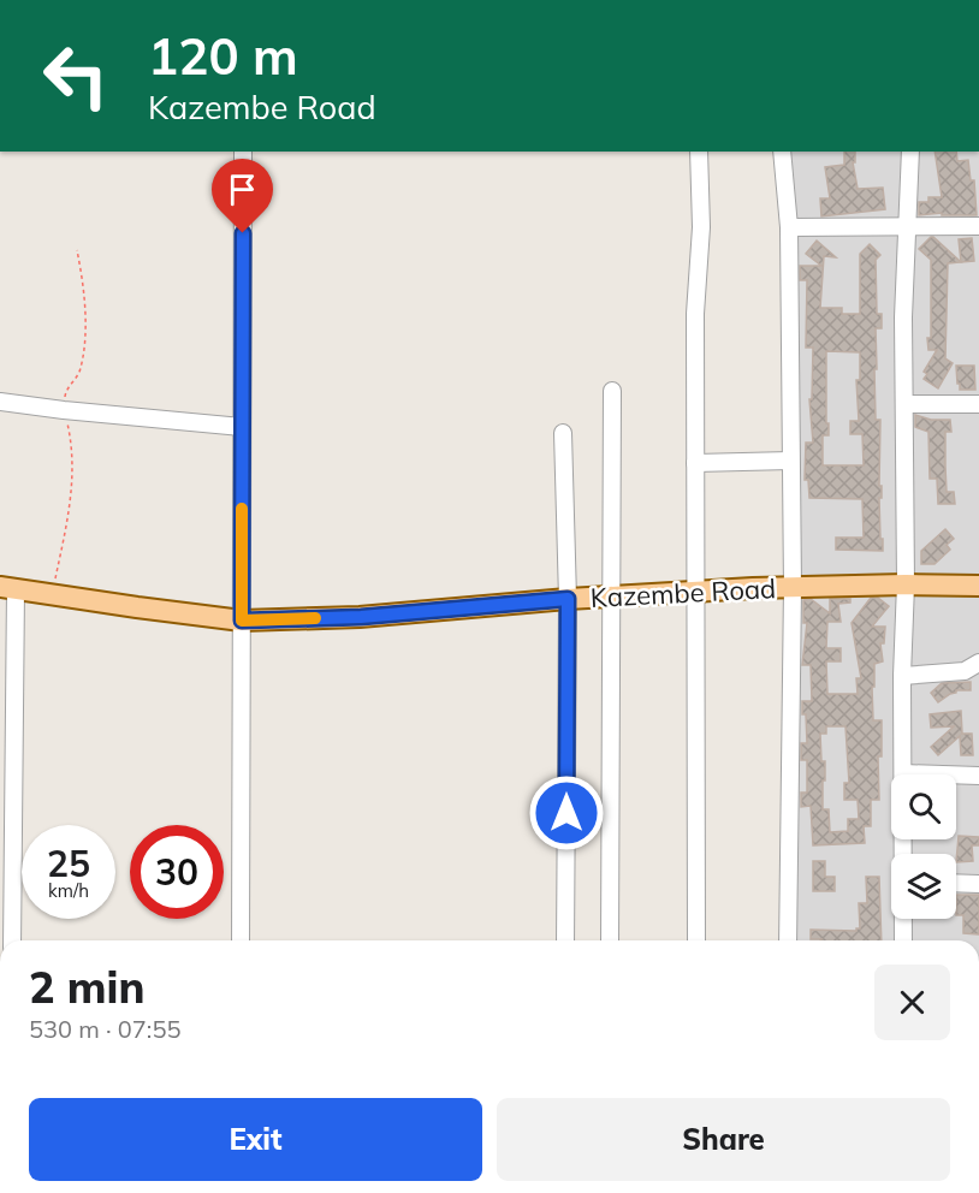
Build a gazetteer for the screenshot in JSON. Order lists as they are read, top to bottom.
{
  "streets": {
    "main road": ["Kazembe Road"]
  },
  "page": {
    "turn": ["120 m", "Kazembe Road"],
    "speed": "25 km/h",
    "limit": "30",
    "heading": ["2 min", "530 m · 07:55"],
    "buttons": ["Exit", "Share"]
  }
}
